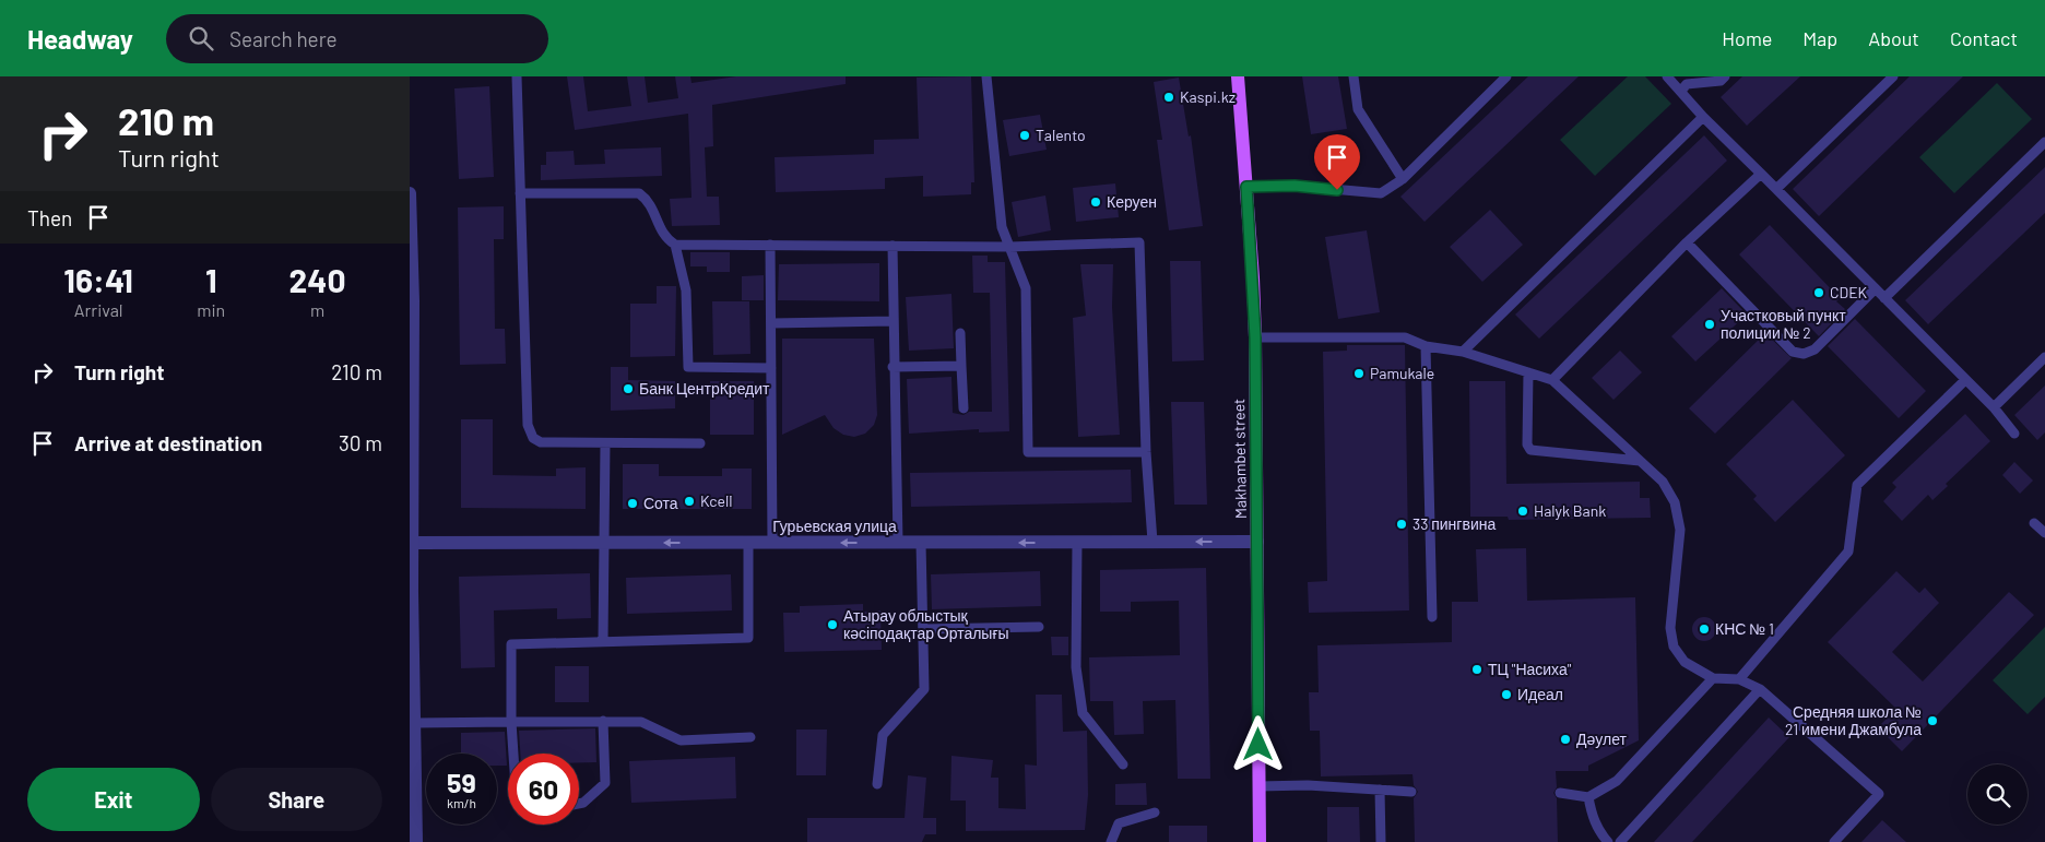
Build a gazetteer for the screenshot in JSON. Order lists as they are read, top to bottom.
{
  "streets": {
    "main road": ["Makhambet street"],
    "street": ["Гурьевская улица"]
  },
  "crossings": [
    ["Makhambet street", "Гурьевская улица"]
  ],
  "one_way": ["Гурьевская улица"],
  "places": [
    "Kaspi.kz",
    "Talento",
    "Керуен",
    "CDEK",
    "Участковый пункт полиции № 2",
    "Pamukale",
    "Банк ЦентрКредит",
    "Kcell",
    "Сота",
    "Halyk Bank",
    "33 пингвина",
    "Атырау облыстық кәсіподақтар Орталығы",
    "КНС № 1",
    "ТЦ \"Насиха\"",
    "Идеал",
    "Средняя школа № 21 имени Джамбула",
    "Дәулет"
  ],
  "page": {
    "header": "Headway",
    "search": "Search here",
    "nav": [
      "Home",
      "Map",
      "About",
      "Contact"
    ],
    "turn": ["210 m", "Turn right"],
    "then": "Then",
    "eta": [
      "16:41",
      "Arrival",
      "1",
      "min",
      "240",
      "m"
    ],
    "list": [
      {
        "name": "Turn right",
        "value": "210 m"
      },
      {
        "name": "Arrive at destination",
        "value": "30 m"
      }
    ],
    "speed": "59 km/h",
    "limit": "60",
    "buttons": ["Exit", "Share"]
  }
}
